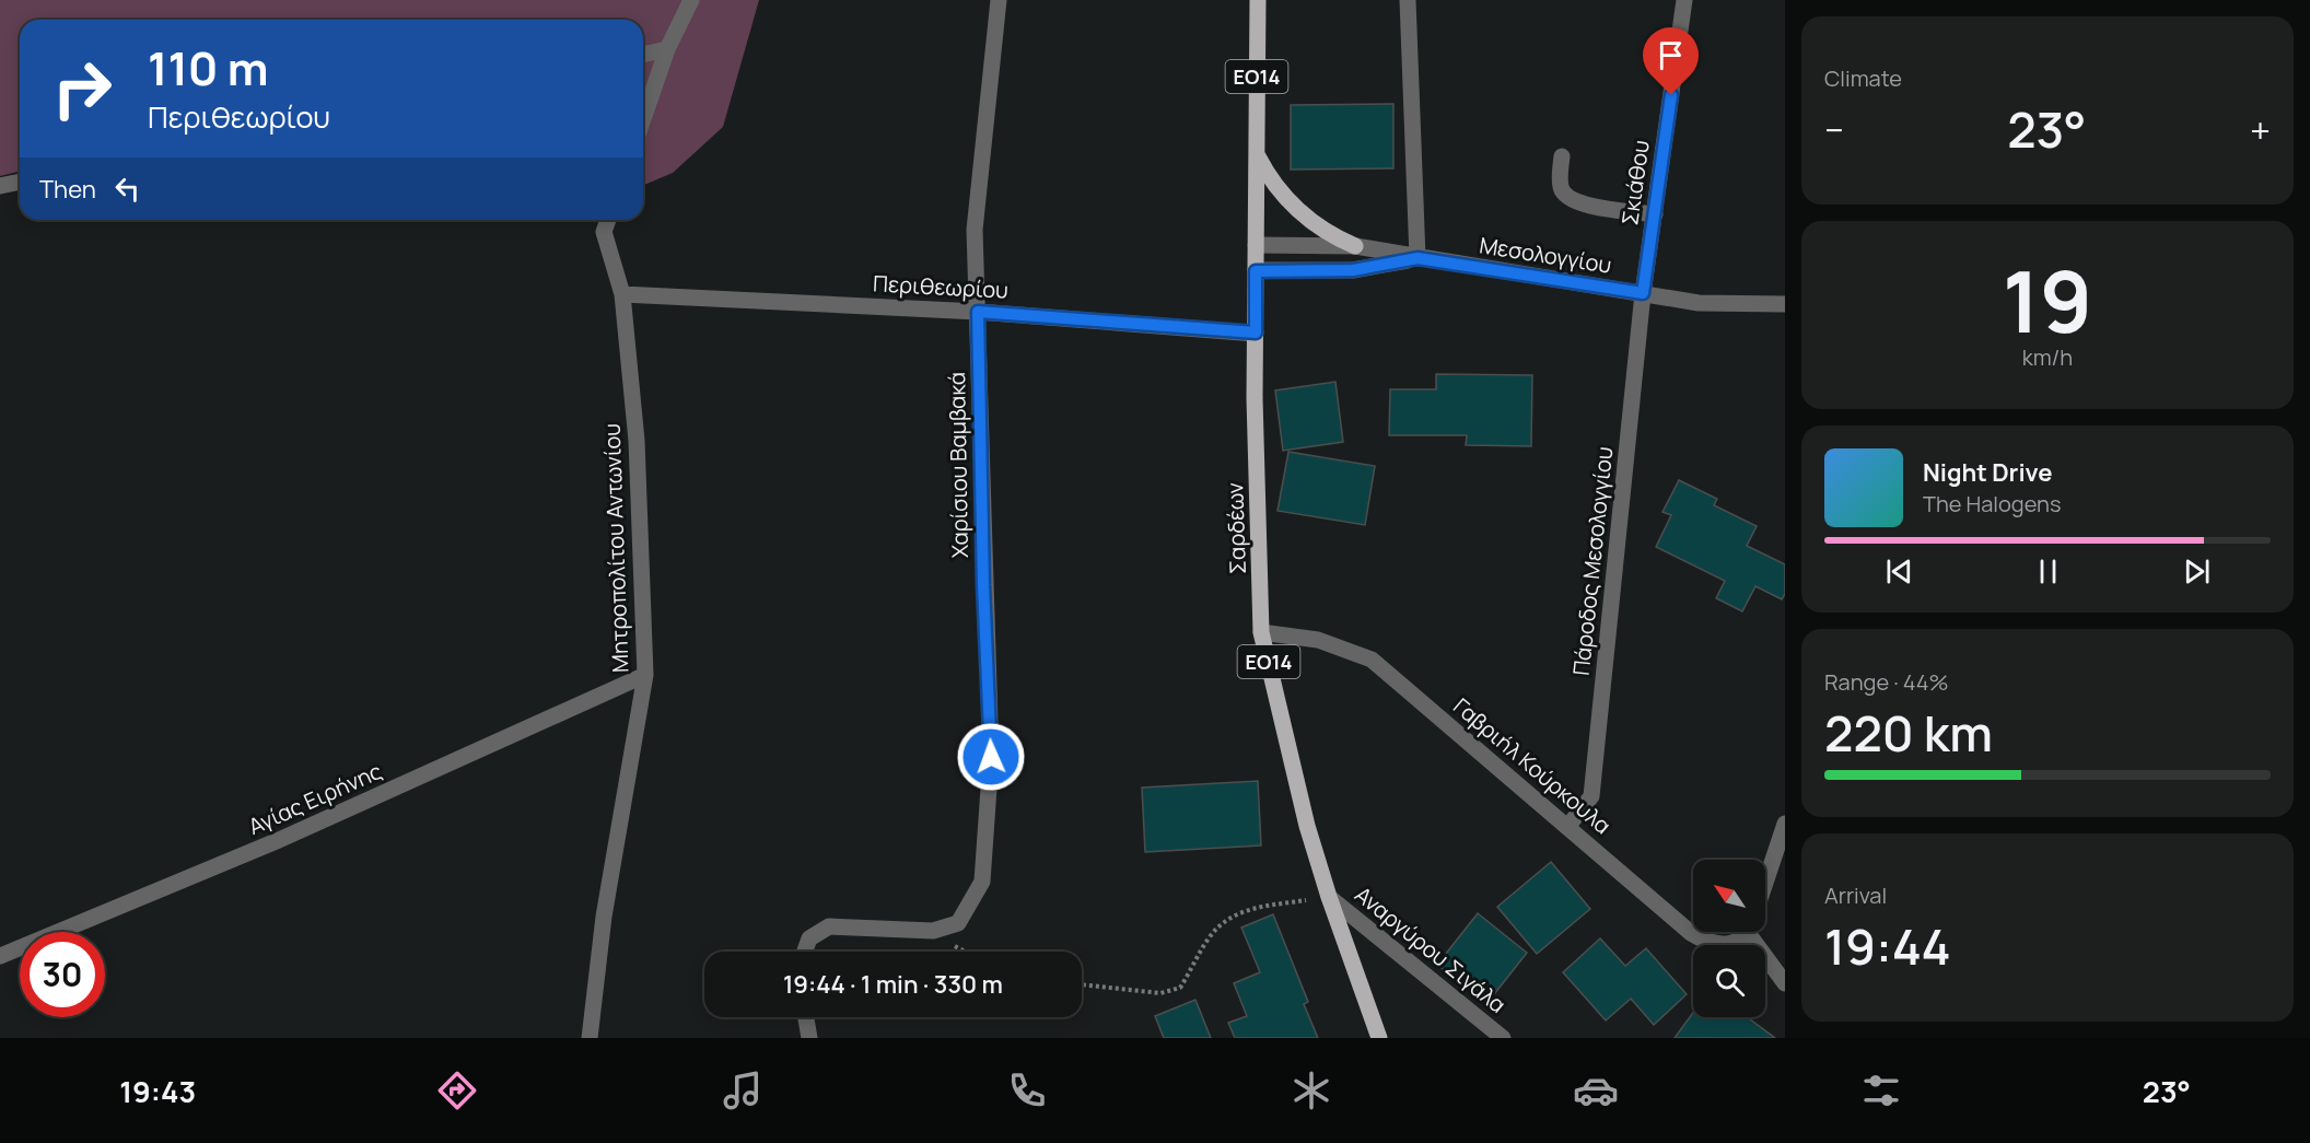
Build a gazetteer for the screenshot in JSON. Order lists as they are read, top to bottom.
{
  "streets": {
    "main road": ["ΕΟ14", "Σαρδέων"],
    "street": [
      "Σκιάθου",
      "Μεσολογγίου",
      "Περιθεωρίου",
      "Χαρίσιου Βαμβακά",
      "Μητροπολίτου Αντωνίου",
      "Πάροδος Μεσολογγίου",
      "Γαβριήλ Κούρκουλα",
      "Αγίας Ειρήνης",
      "Αναργύρου Σιγάλα"
    ]
  },
  "crossings": [
    ["Σκιάθου", "Μεσολογγίου"],
    ["Σκιάθου", "Πάροδος Μεσολογγίου"],
    ["Μεσολογγίου", "Σαρδέων"],
    ["Μεσολογγίου", "Πάροδος Μεσολογγίου"],
    ["Περιθεωρίου", "Χαρίσιου Βαμβακά"],
    ["Περιθεωρίου", "Σαρδέων"],
    ["Περιθεωρίου", "Μητροπολίτου Αντωνίου"],
    ["Σαρδέων", "Γαβριήλ Κούρκουλα"],
    ["Σαρδέων", "Αναργύρου Σιγάλα"],
    ["Μητροπολίτου Αντωνίου", "Αγίας Ειρήνης"],
    ["Πάροδος Μεσολογγίου", "Γαβριήλ Κούρκουλα"]
  ],
  "north": "top left",
  "page": {
    "tile": [
      "Climate",
      ["19", "km/h"],
      ["Range · 44%", "220 km"],
      ["Arrival", "19:44"]
    ],
    "turn": ["110 m", "Περιθεωρίου"],
    "heat": ["−", "23°", "+"],
    "then": "Then",
    "song": ["Night Drive", "The Halogens"],
    "limit": "30",
    "trip": "19:44 · 1 min · 330 m",
    "tabs": ["19:43", "23°"]
  }
}
